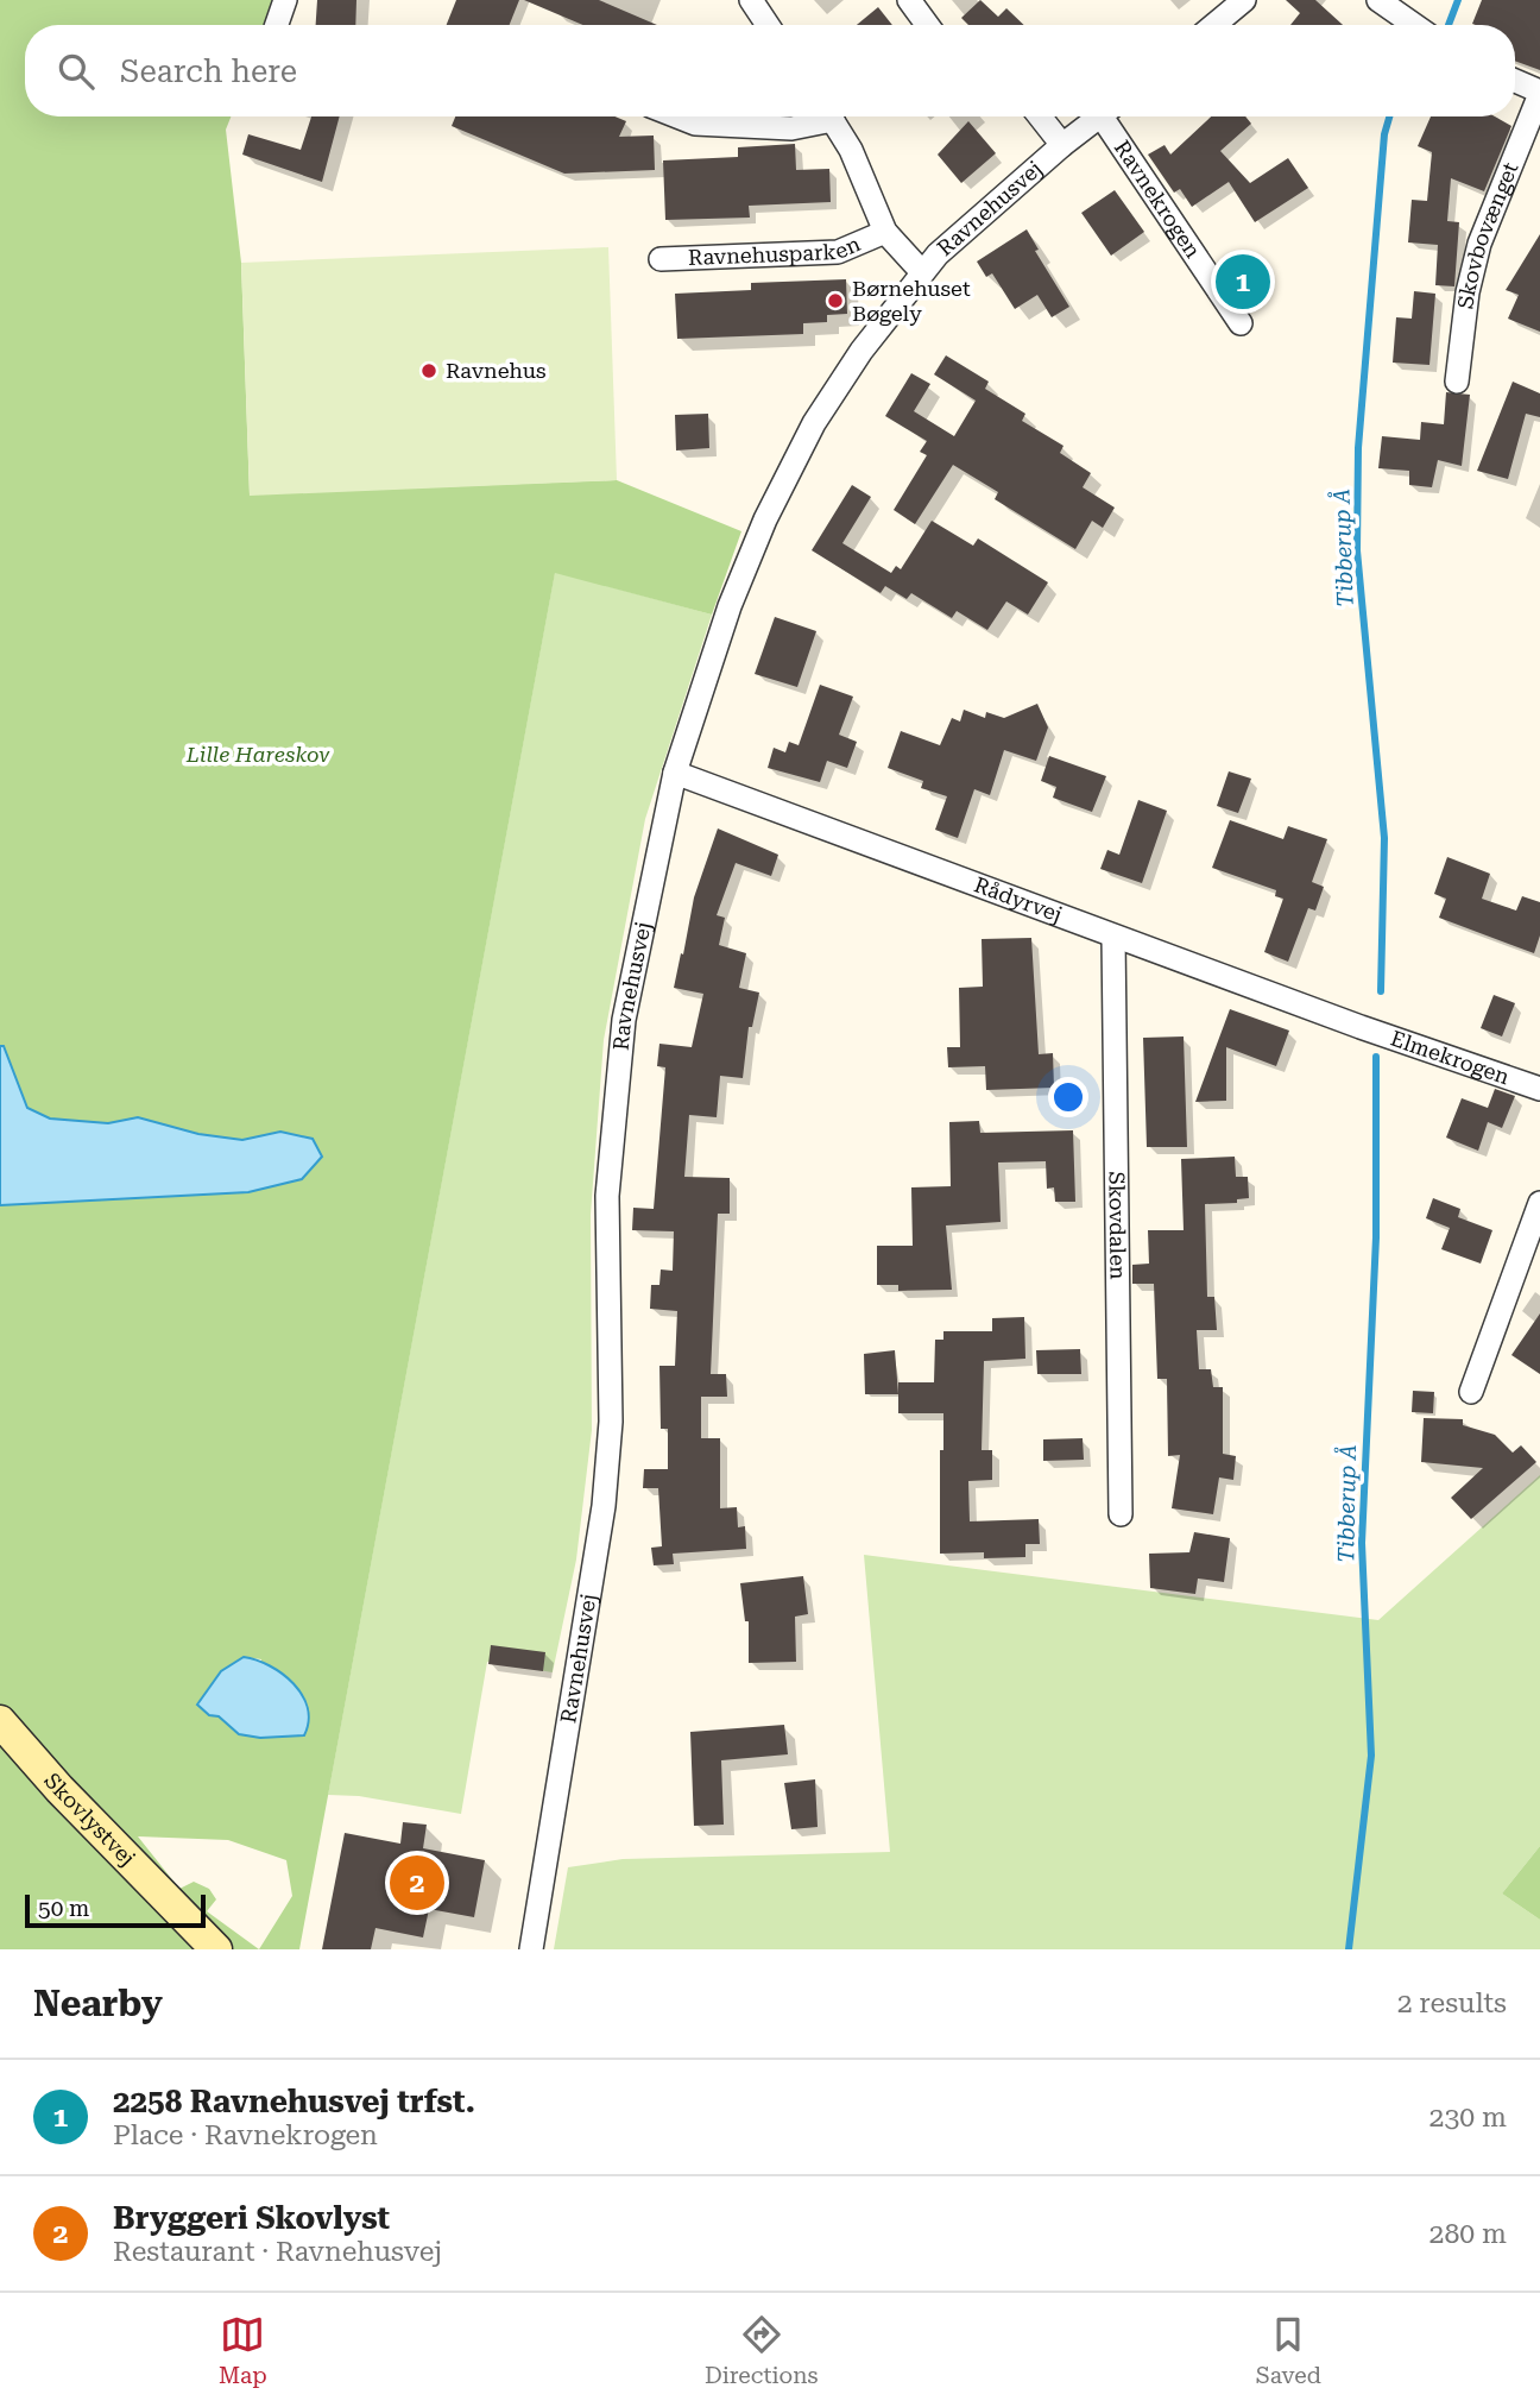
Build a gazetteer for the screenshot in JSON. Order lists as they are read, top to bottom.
{
  "streets": {
    "street": [
      "Ravnekrogen",
      "Ravnehusvej",
      "Skovbovænget",
      "Ravnehusparken",
      "Rådyrvej",
      "Elmekrogen",
      "Skovdalen",
      "Skovlystvej"
    ]
  },
  "crossings": [
    ["Ravnehusvej", "Ravnehusparken"],
    ["Ravnehusvej", "Rådyrvej"],
    ["Rådyrvej", "Elmekrogen"],
    ["Rådyrvej", "Skovdalen"]
  ],
  "water": ["Tibberup Å"],
  "parks": ["Lille Hareskov"],
  "places": ["Børnehuset Bøgely", "Ravnehus"],
  "scale_bar": "50 m",
  "page": {
    "search": "Search here",
    "pins": ["1", "2"],
    "scale": "50 m",
    "heading": ["Nearby", "2 results"],
    "list": [
      {
        "mark": "1",
        "name": "2258 Ravnehusvej trfst.",
        "note": "Place · Ravnekrogen",
        "value": "230 m"
      },
      {
        "mark": "2",
        "name": "Bryggeri Skovlyst",
        "note": "Restaurant · Ravnehusvej",
        "value": "280 m"
      }
    ],
    "nav": ["Map", "Directions", "Saved"]
  }
}
